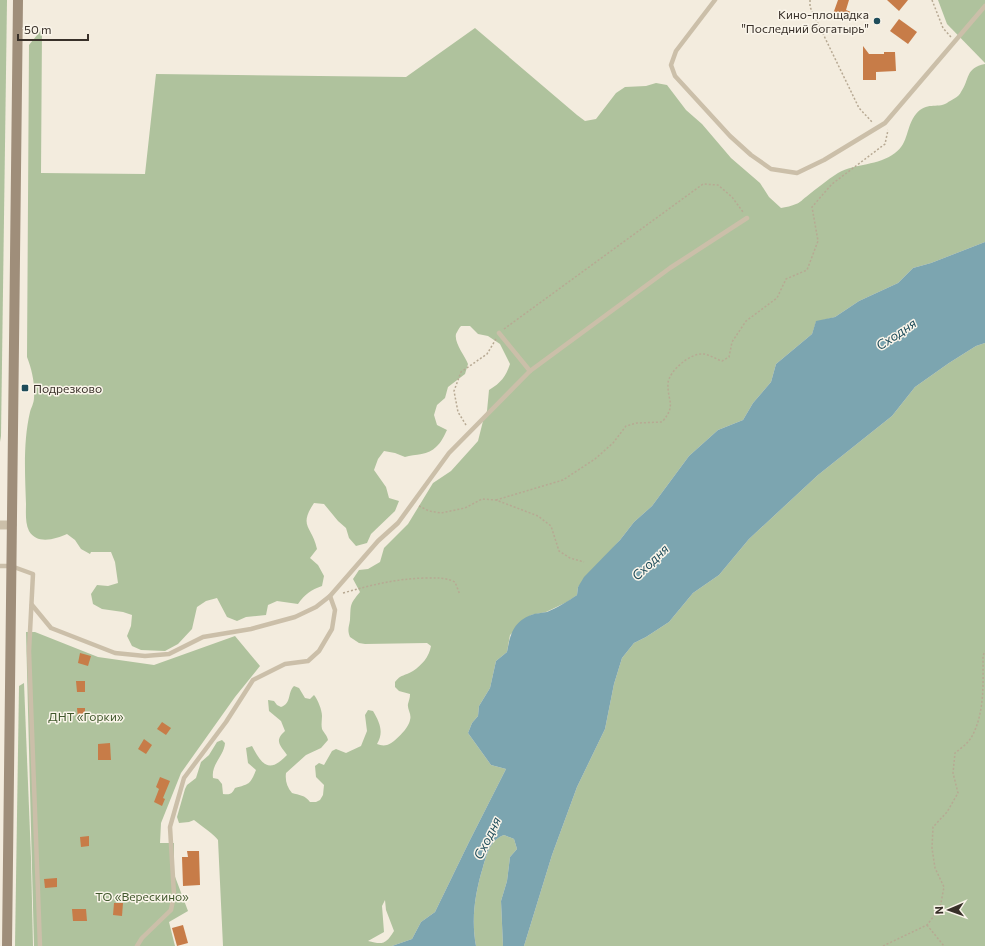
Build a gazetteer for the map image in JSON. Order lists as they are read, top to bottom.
{
  "water": ["Сходня"],
  "parks": ["ДНТ «Горки»", "ТО «Верескино»"],
  "places": {
    "other": ["Кино-площадка \"Последний богатырь\""],
    "transit": ["Подрезково"]
  },
  "scale_bar": "50 m",
  "north": "left"
}
